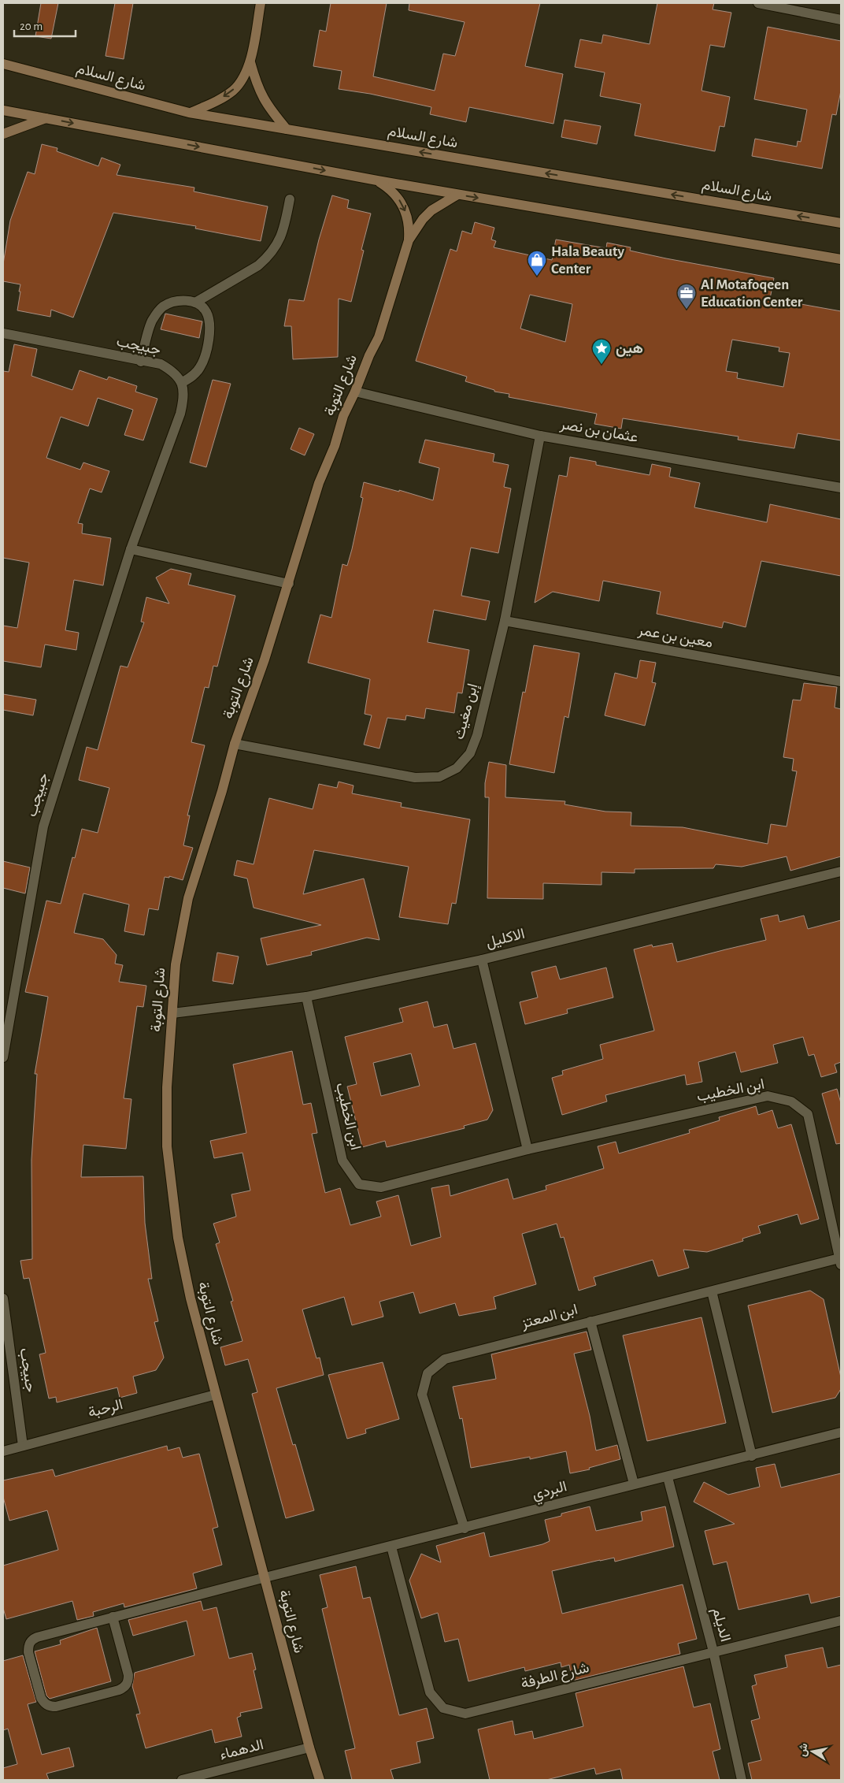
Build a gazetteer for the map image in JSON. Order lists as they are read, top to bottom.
{
  "streets": {
    "street": [
      "شارع السلام",
      "جبيجب",
      "شارع التوبة",
      "عثمان بن نصر",
      "معين بن عمر",
      "إبن مغيث",
      "الاكليل",
      "ابن الخطيب",
      "ابن المعتز",
      "الرحبة",
      "البردي",
      "الديلم",
      "شارع الطرفة",
      "الدهماء"
    ]
  },
  "crossings": [
    ["جبيجب", "الرحبة"],
    ["شارع التوبة", "عثمان بن نصر"],
    ["شارع التوبة", "إبن مغيث"],
    ["شارع التوبة", "الاكليل"],
    ["شارع التوبة", "الرحبة"],
    ["شارع التوبة", "البردي"],
    ["شارع التوبة", "الدهماء"],
    ["عثمان بن نصر", "إبن مغيث"],
    ["معين بن عمر", "إبن مغيث"],
    ["الاكليل", "ابن الخطيب"],
    ["ابن الخطيب", "ابن المعتز"],
    ["ابن المعتز", "البردي"],
    ["البردي", "الديلم"],
    ["البردي", "شارع الطرفة"],
    ["الديلم", "شارع الطرفة"]
  ],
  "places": {
    "shop": ["Hala Beauty Center"],
    "office": ["Al Motafoqeen Education Center"],
    "place": ["هين"]
  },
  "scale_bar": "20 m",
  "north": "left"
}
